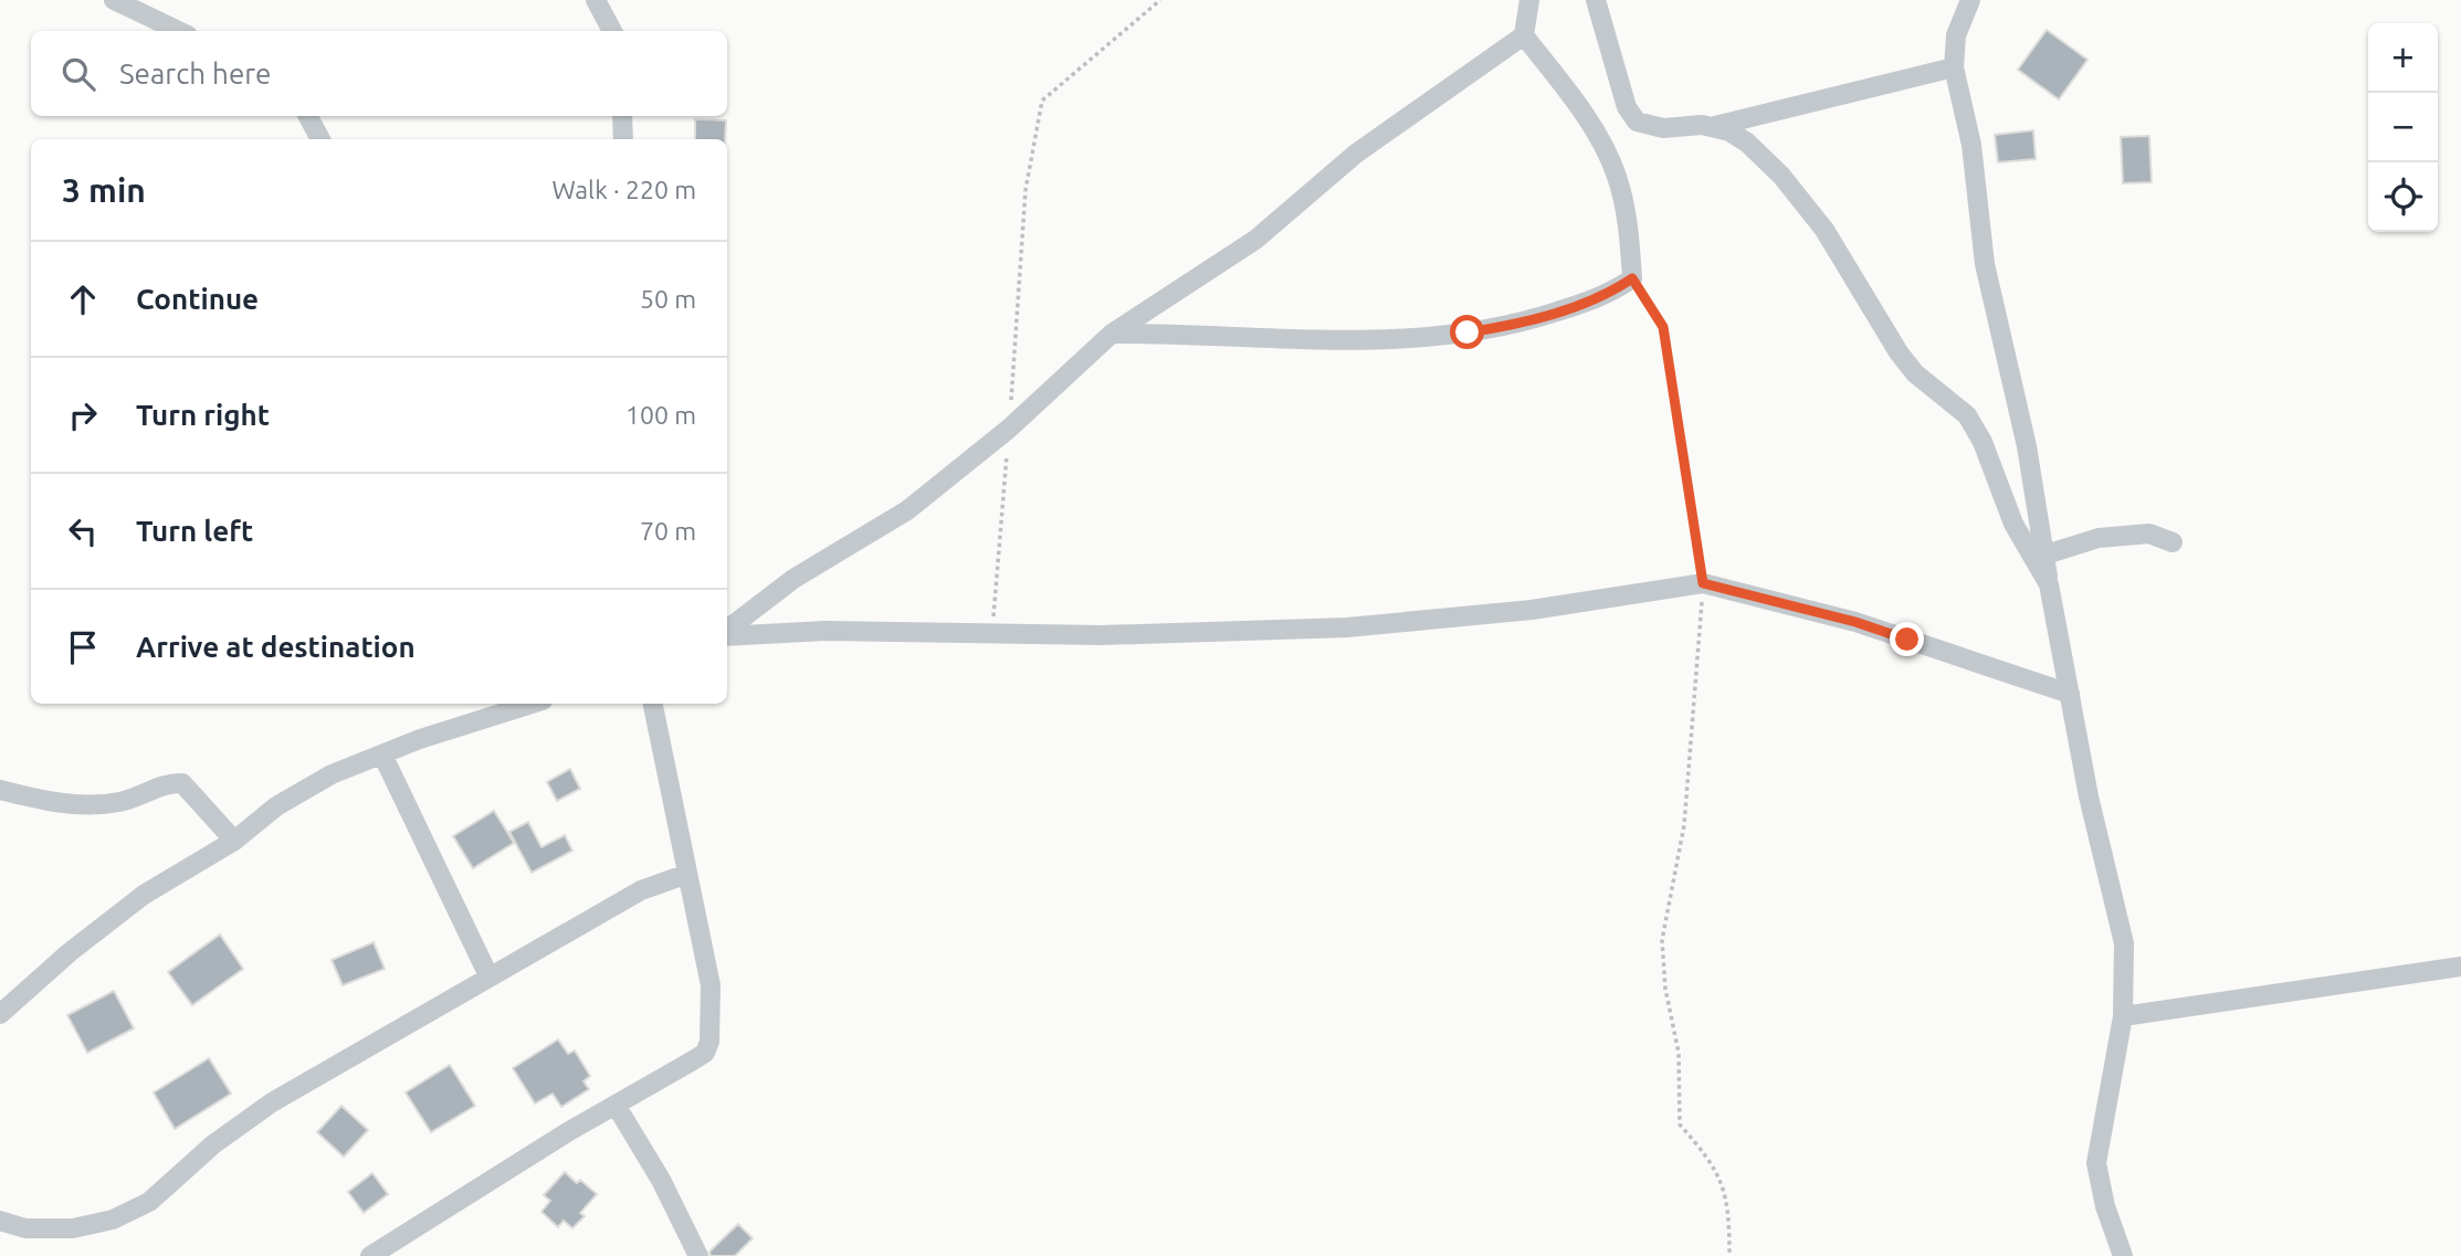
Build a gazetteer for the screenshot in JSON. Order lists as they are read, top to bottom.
{
  "page": {
    "map_buttons": ["+", "−"],
    "search": "Search here",
    "heading": ["3 min", "Walk · 220 m"],
    "list": [
      ["Continue", "50 m"],
      ["Turn right", "100 m"],
      ["Turn left", "70 m"],
      "Arrive at destination"
    ]
  }
}
